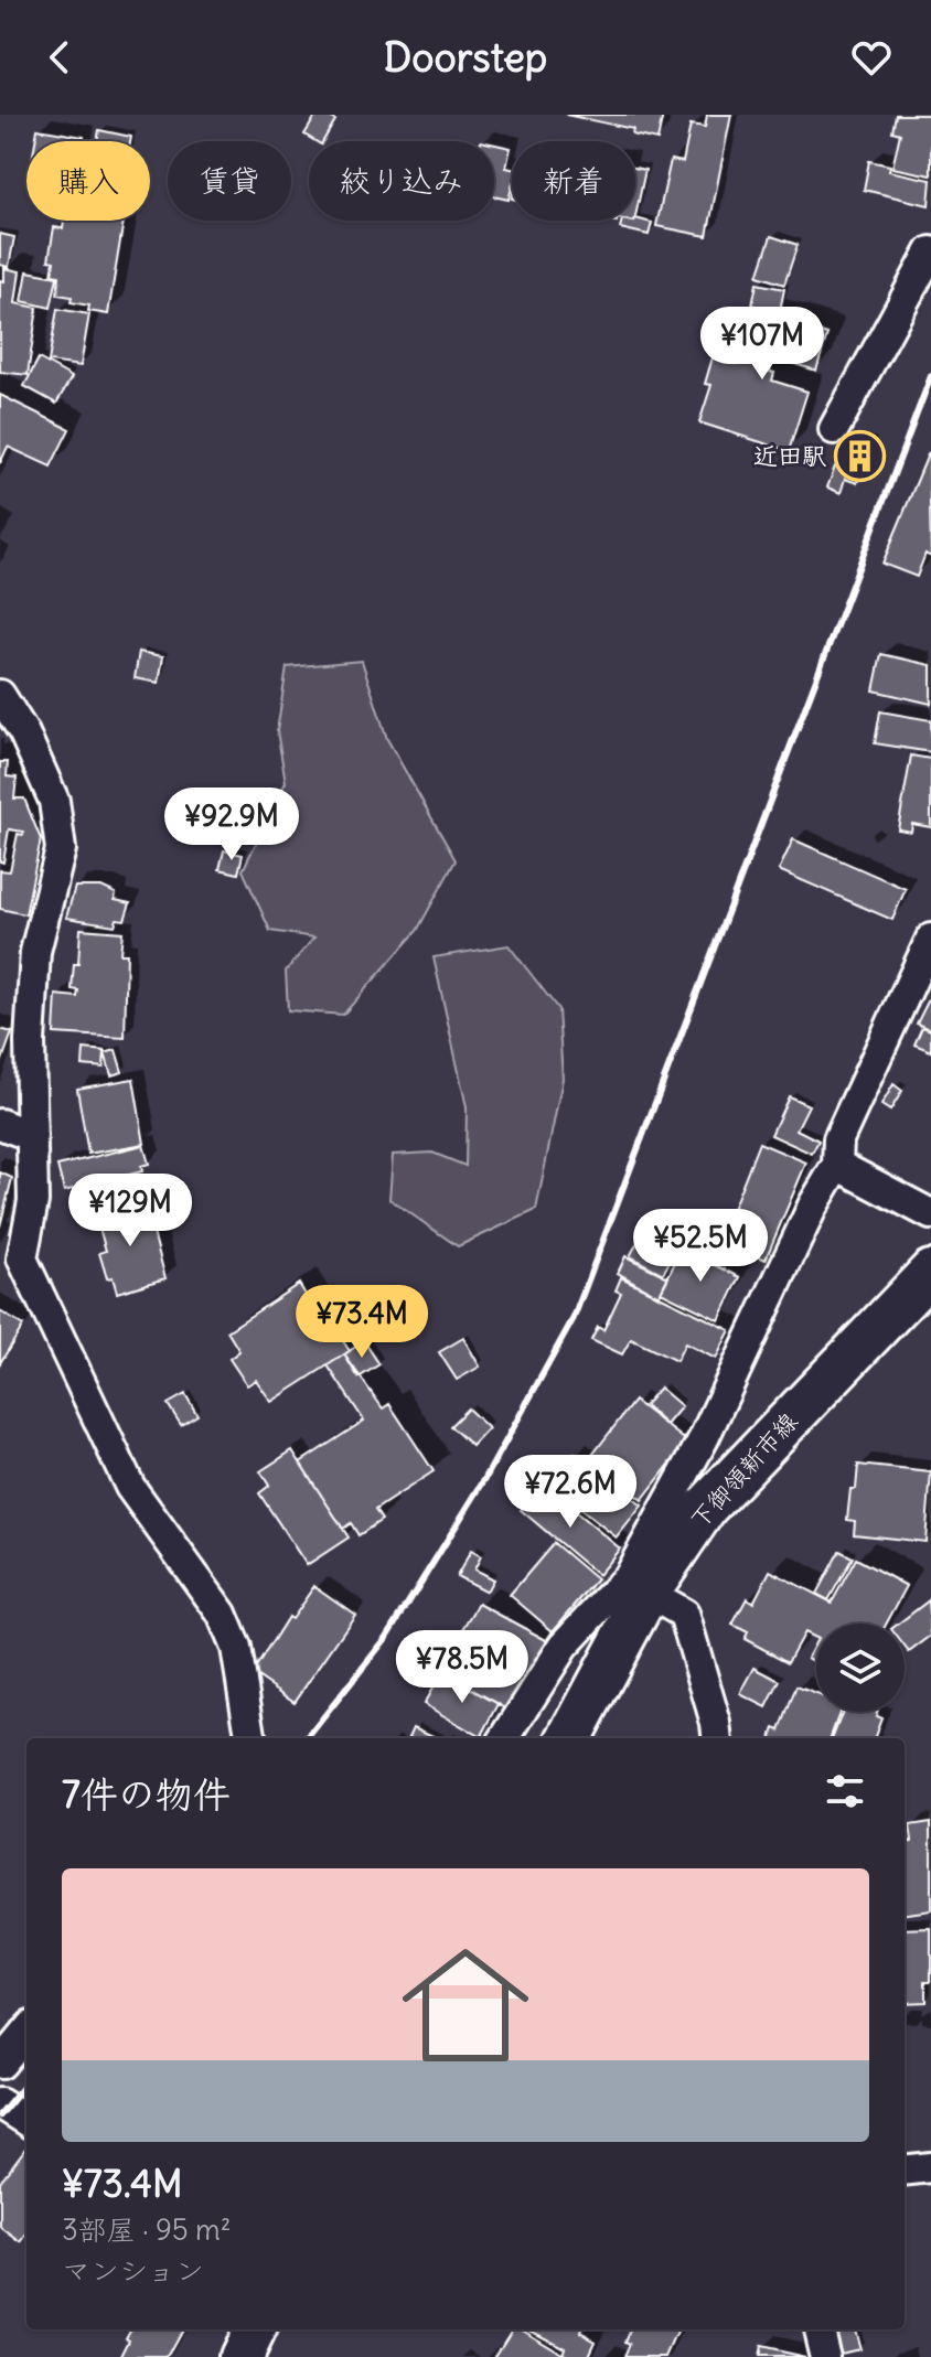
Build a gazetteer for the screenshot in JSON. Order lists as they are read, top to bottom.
{
  "streets": {
    "main road": ["下御領新市線"]
  },
  "places": {
    "building": ["近田駅"]
  },
  "page": {
    "header": "Doorstep",
    "chip": [
      "購入",
      "賃貸",
      "絞り込み",
      "新着"
    ],
    "price": [
      "¥107M",
      "¥92.9M",
      "¥129M",
      "¥52.5M",
      "¥73.4M",
      "¥72.6M",
      "¥78.5M"
    ],
    "heading": "7件の物件",
    "list": [
      {
        "name": "¥73.4M",
        "note": "3部屋 · 95 m² · マンション"
      }
    ]
  }
}
